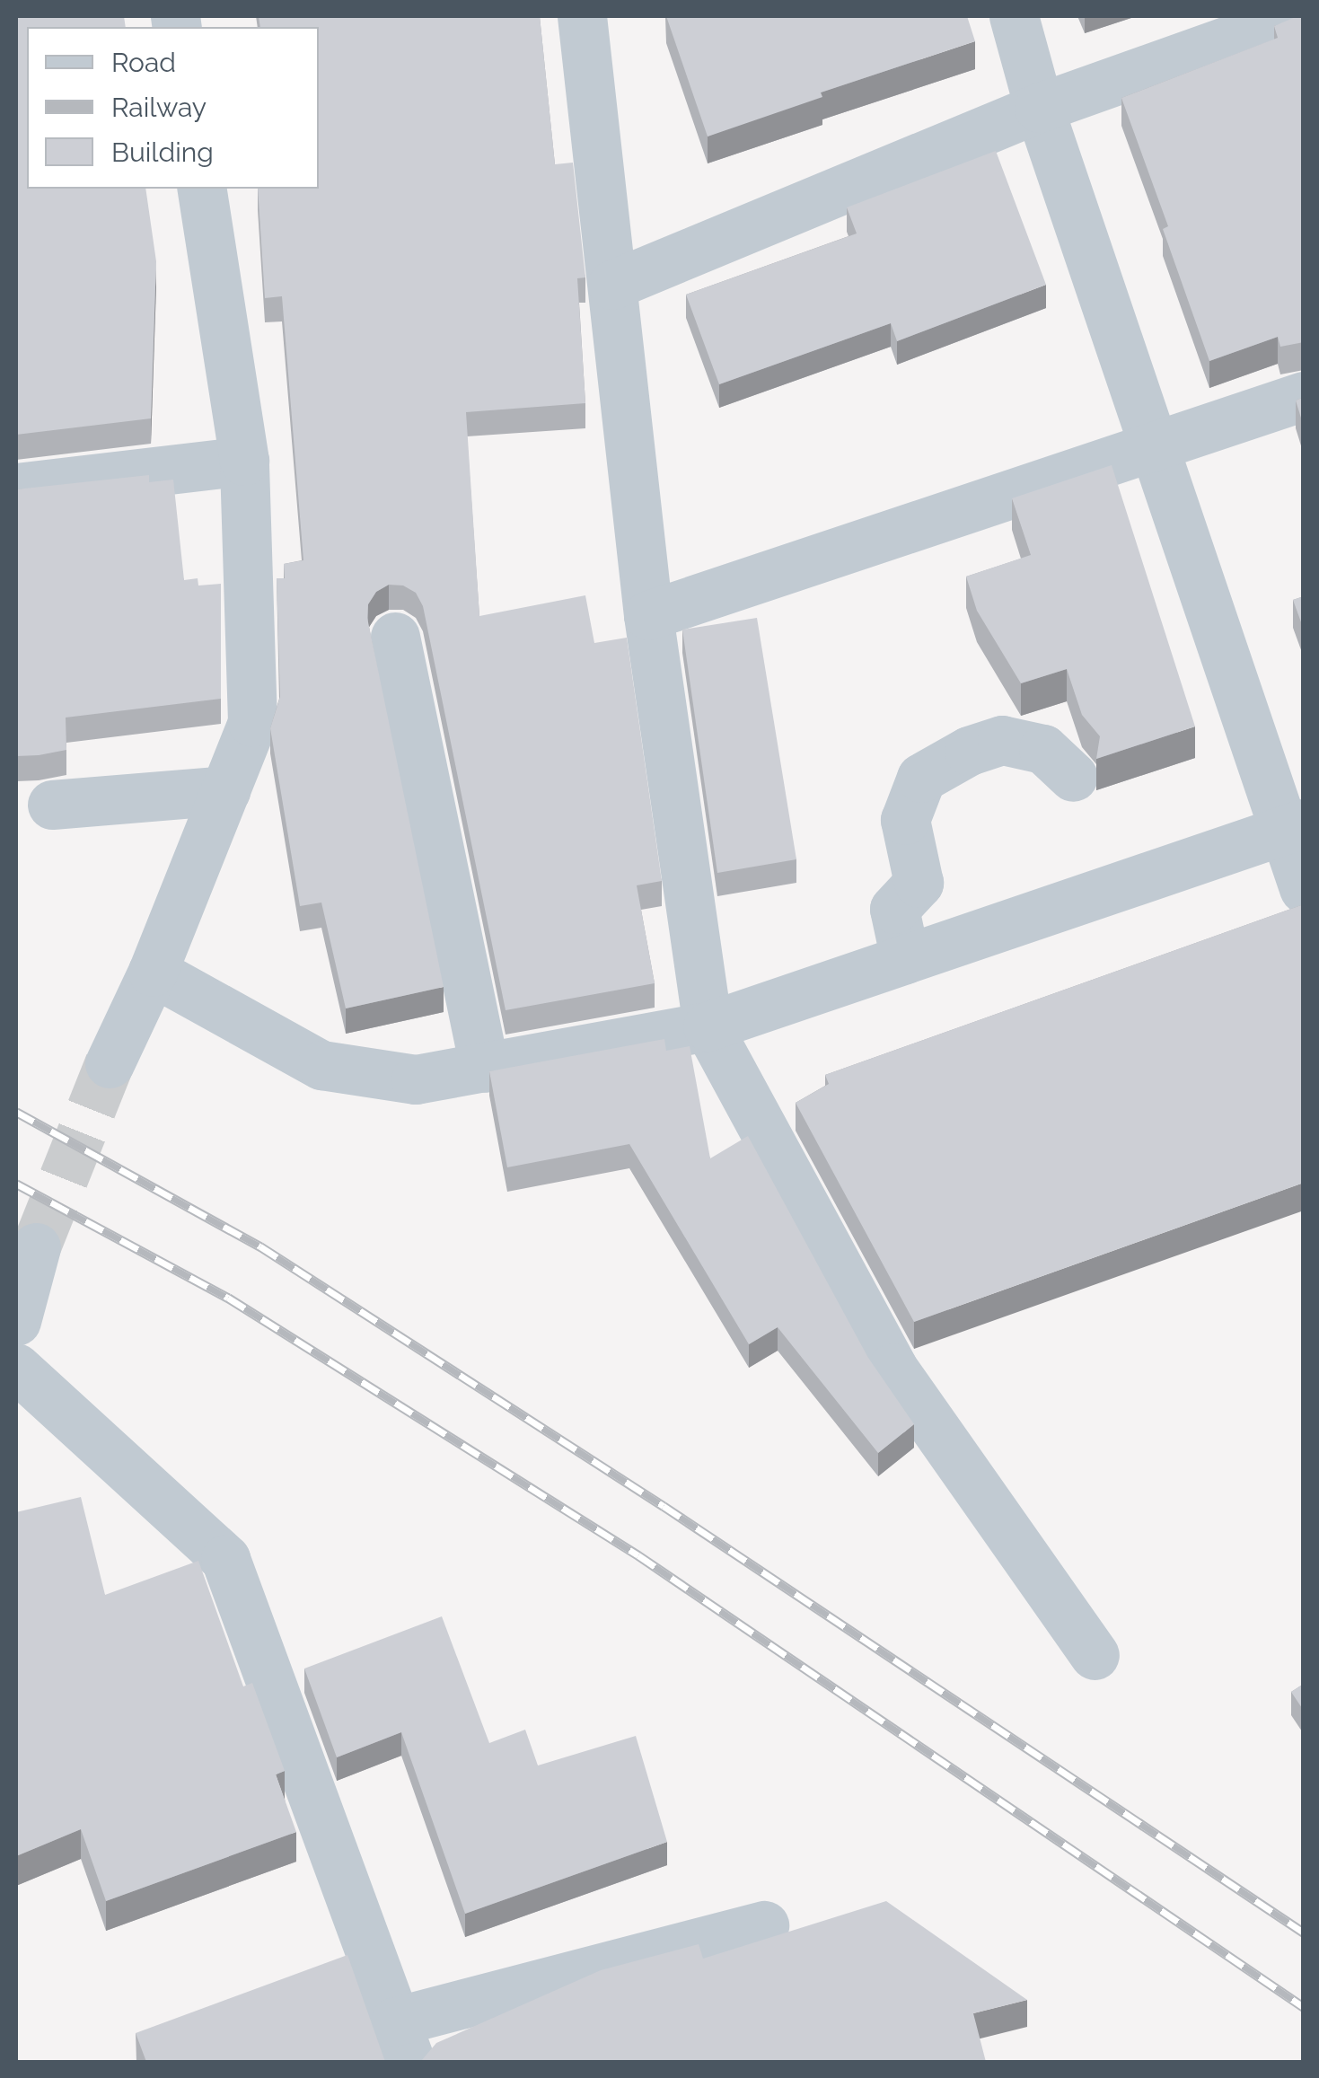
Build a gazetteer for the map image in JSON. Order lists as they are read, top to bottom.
{
  "legend": ["Road", "Railway", "Building"]
}
